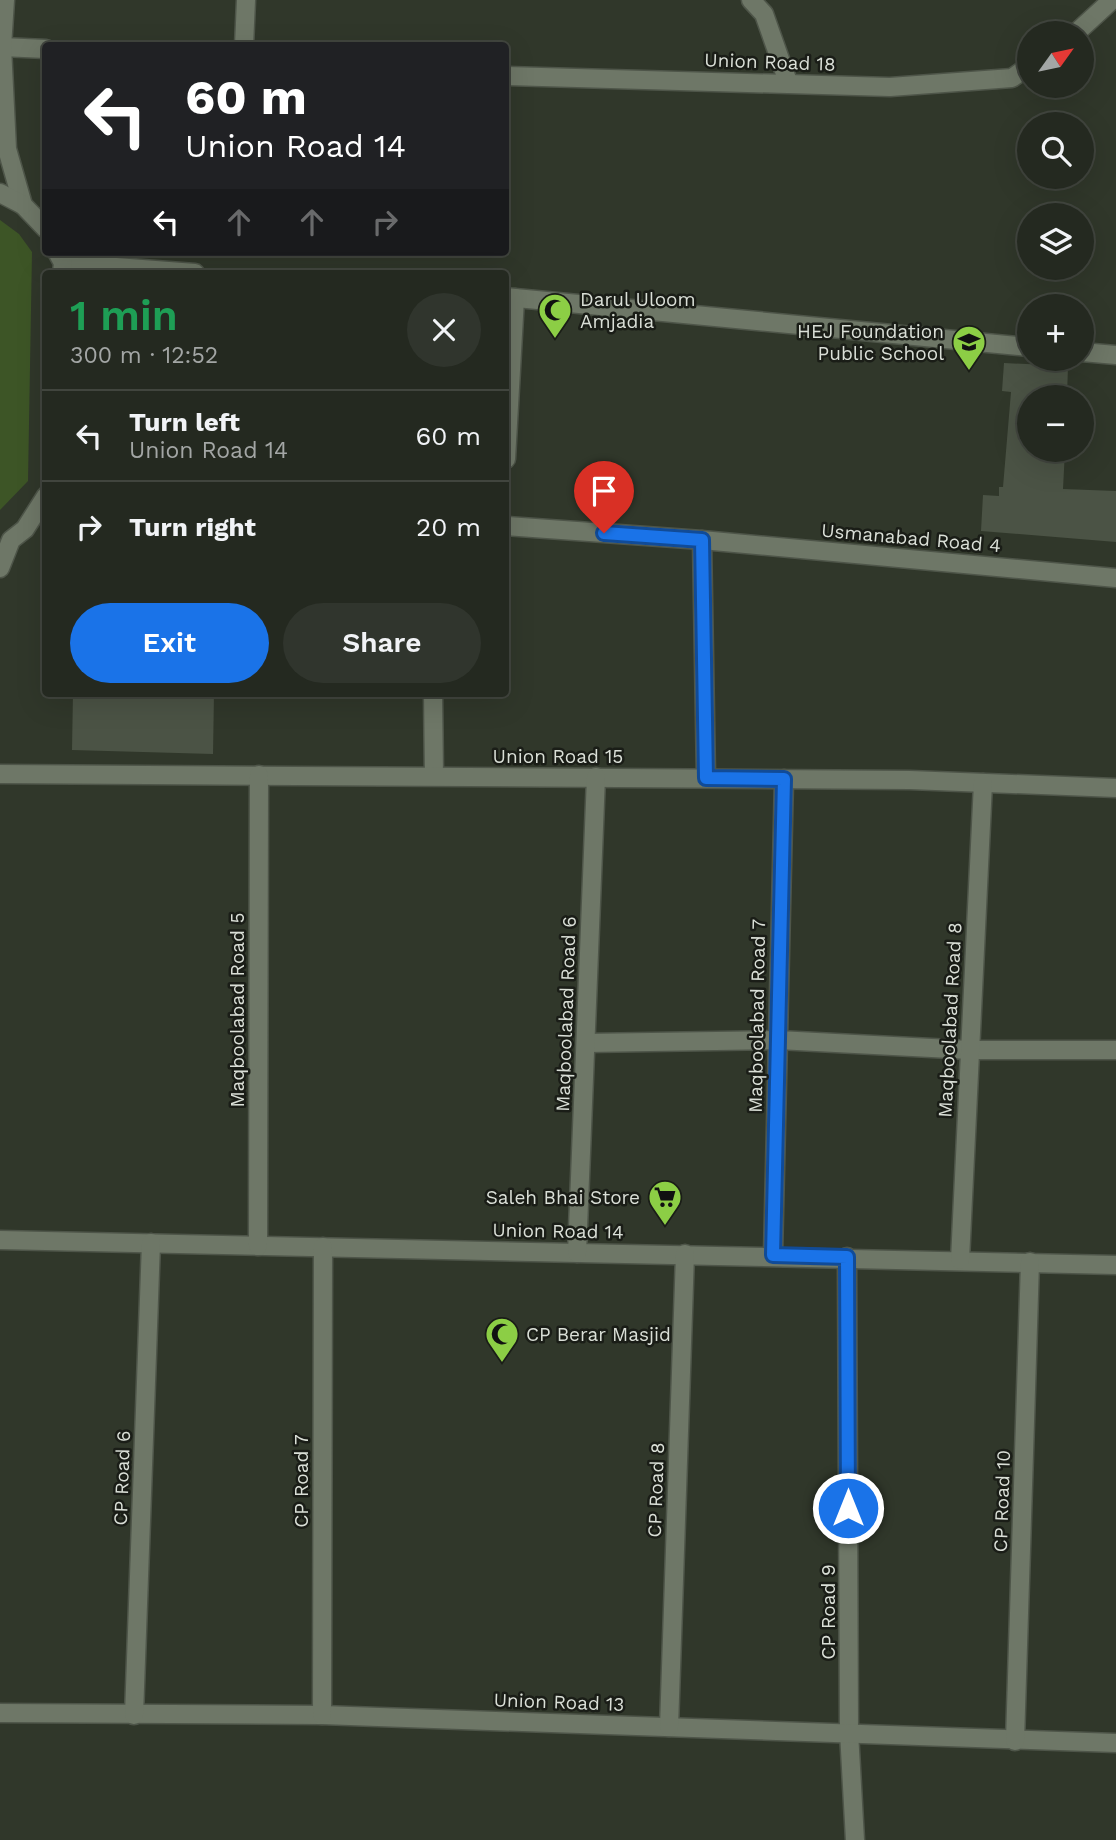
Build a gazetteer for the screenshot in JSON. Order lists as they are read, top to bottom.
{
  "streets": {
    "street": [
      "Union Road 18",
      "Usmanabad Road 4",
      "Union Road 15",
      "Maqboolabad Road 5",
      "Maqboolabad Road 6",
      "Maqboolabad Road 7",
      "Maqboolabad Road 8",
      "Union Road 14",
      "CP Road 6",
      "CP Road 7",
      "CP Road 8",
      "CP Road 10",
      "CP Road 9",
      "Union Road 13"
    ]
  },
  "crossings": [
    ["Union Road 15", "Maqboolabad Road 5"],
    ["Union Road 15", "Maqboolabad Road 6"],
    ["Union Road 15", "Maqboolabad Road 7"],
    ["Union Road 15", "Maqboolabad Road 8"],
    ["Maqboolabad Road 5", "Union Road 14"],
    ["Maqboolabad Road 6", "Union Road 14"],
    ["Maqboolabad Road 7", "Union Road 14"],
    ["Maqboolabad Road 8", "Union Road 14"],
    ["Union Road 14", "CP Road 6"],
    ["Union Road 14", "CP Road 7"],
    ["Union Road 14", "CP Road 8"],
    ["Union Road 14", "CP Road 10"],
    ["Union Road 14", "CP Road 9"],
    ["CP Road 6", "Union Road 13"],
    ["CP Road 7", "Union Road 13"],
    ["CP Road 8", "Union Road 13"],
    ["CP Road 10", "Union Road 13"],
    ["CP Road 9", "Union Road 13"]
  ],
  "places": {
    "mosque": ["Darul Uloom Amjadia", "CP Berar Masjid"],
    "school or university": ["HEJ Foundation Public School"],
    "supermarket": ["Saleh Bhai Store"]
  },
  "north": "top right",
  "page": {
    "map_buttons": ["+", "−"],
    "turn": ["60 m", "Union Road 14"],
    "heading": ["1 min", "300 m · 12:52"],
    "list": [
      {
        "name": "Turn left",
        "note": "Union Road 14",
        "value": "60 m"
      },
      {
        "name": "Turn right",
        "value": "20 m"
      }
    ],
    "buttons": ["Exit", "Share"]
  }
}
